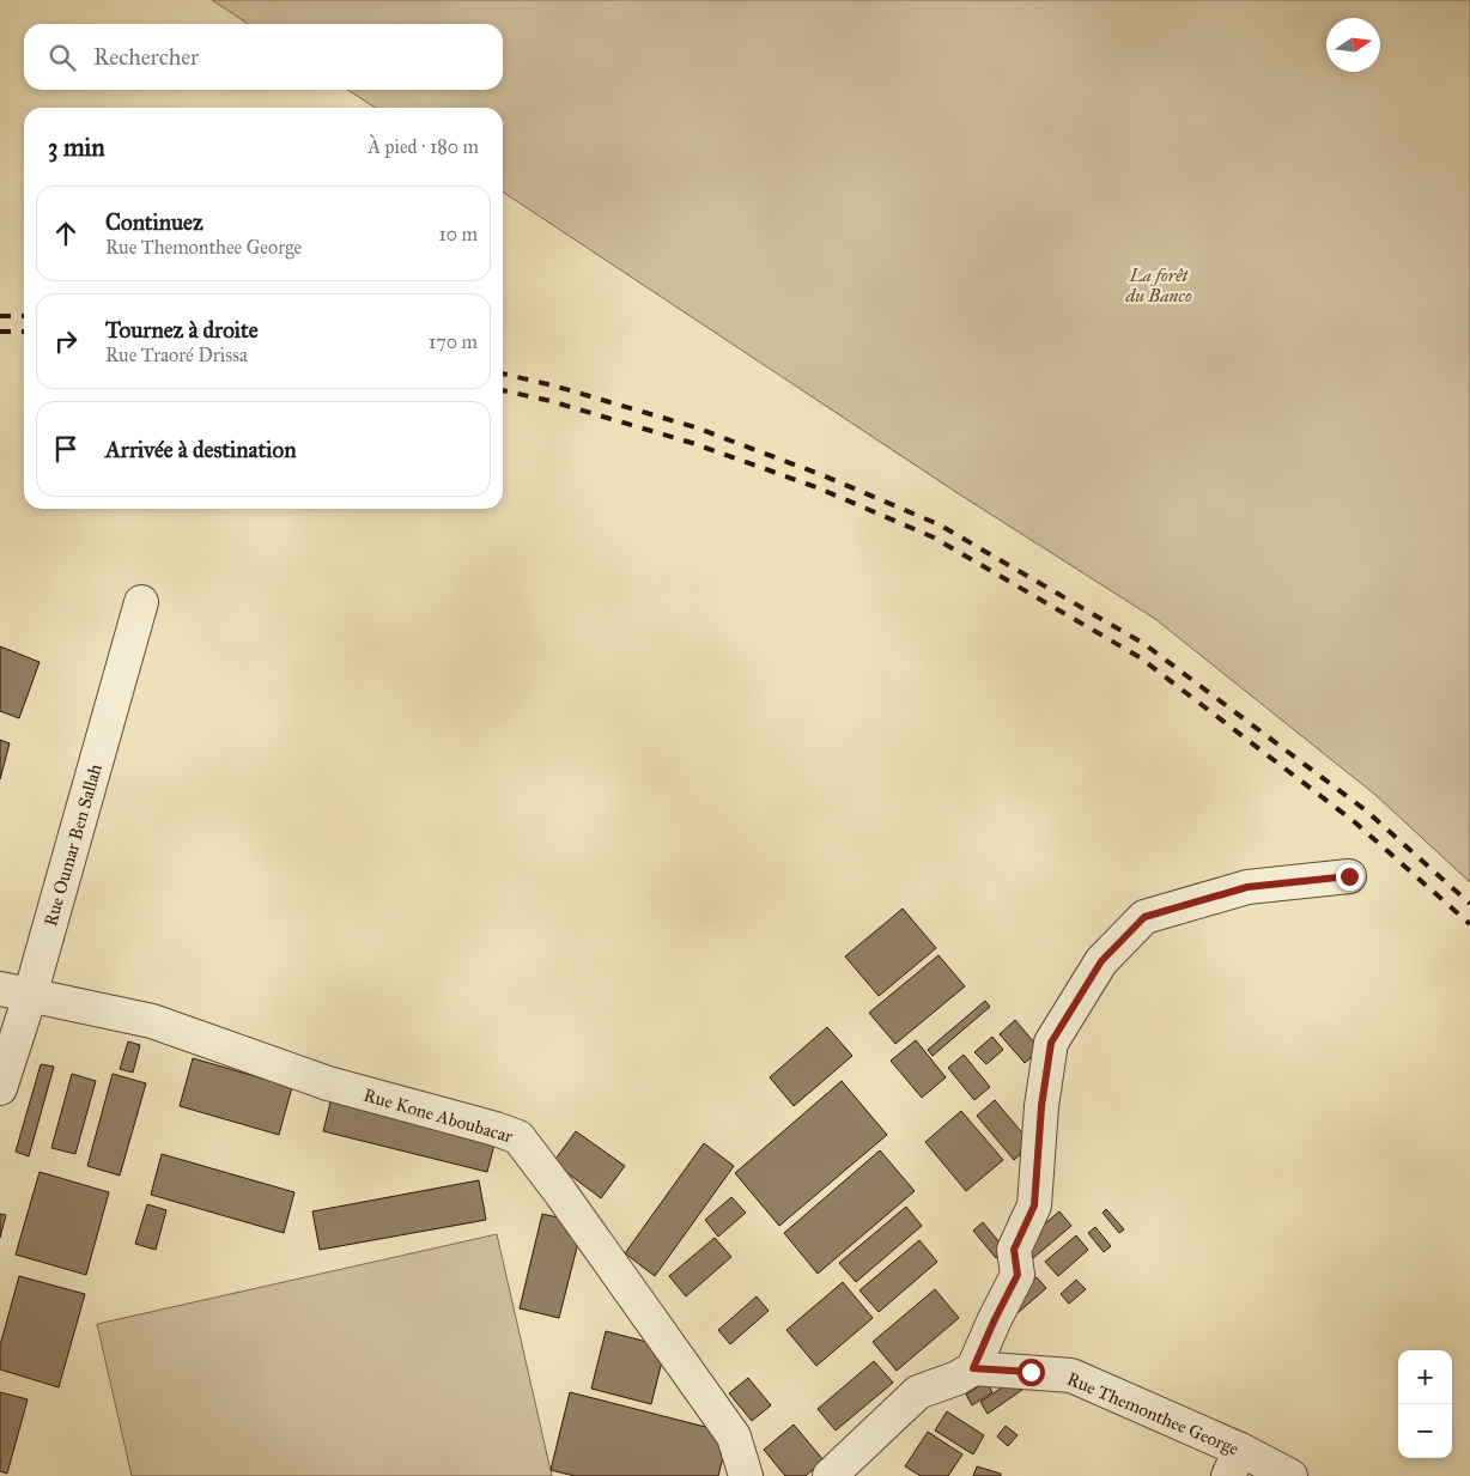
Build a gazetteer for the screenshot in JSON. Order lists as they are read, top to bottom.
{
  "streets": {
    "street": ["Rue Oumar Ben Sallah", "Rue Kone Aboubacar", "Rue Themonthee George"]
  },
  "crossings": [
    ["Rue Oumar Ben Sallah", "Rue Kone Aboubacar"]
  ],
  "parks": ["La forêt du Banco"],
  "north": "right",
  "page": {
    "search": "Rechercher",
    "heading": ["3 min", "À pied · 180 m"],
    "list": [
      ["Continuez", "Rue Themonthee George", "10 m"],
      ["Tournez à droite", "Rue Traoré Drissa", "170 m"],
      "Arrivée à destination"
    ],
    "map_buttons": ["+", "−"]
  }
}
